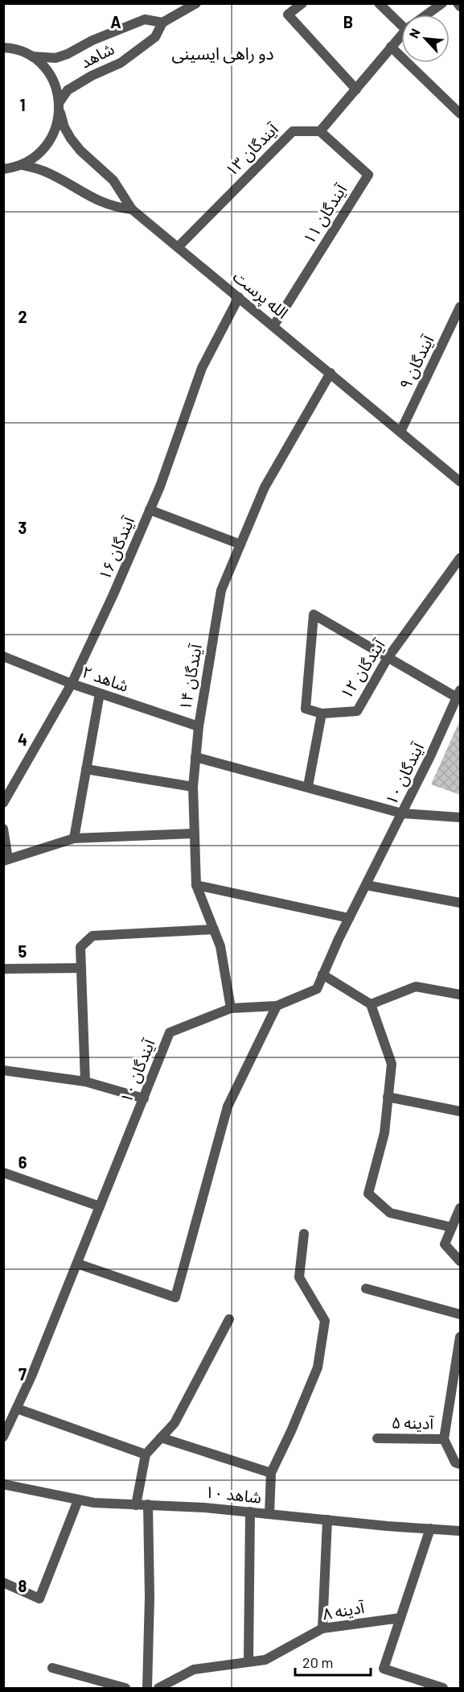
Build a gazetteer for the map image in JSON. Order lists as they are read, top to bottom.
{
  "streets": {
    "street": [
      "شاهد",
      "آیندگان ۱۳",
      "آیندگان ۱۱",
      "الله پرست",
      "آیندگان ۹",
      "آیندگان ۱۶",
      "آیندگان ۱۲",
      "آیندگان ۱۴",
      "شاهد ۲",
      "آیندگان ۱۰",
      "آدینه ۵",
      "شاهد ۱۰",
      "آدینه ۸"
    ]
  },
  "crossings": [
    ["آیندگان ۱۳", "آیندگان ۱۱"],
    ["آیندگان ۱۳", "الله پرست"],
    ["آیندگان ۱۱", "الله پرست"],
    ["الله پرست", "آیندگان ۹"],
    ["الله پرست", "آیندگان ۱۶"],
    ["الله پرست", "آیندگان ۱۴"],
    ["آیندگان ۱۶", "شاهد ۲"],
    ["آیندگان ۱۴", "شاهد ۲"],
    ["آیندگان ۱۴", "آیندگان ۱۰"]
  ],
  "districts": ["دو راهی ایسینی"],
  "scale_bar": "20 m",
  "north": "top left",
  "grid": {
    "columns": ["A", "B"],
    "rows": [
      "1",
      "2",
      "3",
      "4",
      "5",
      "6",
      "7",
      "8"
    ]
  }
}
